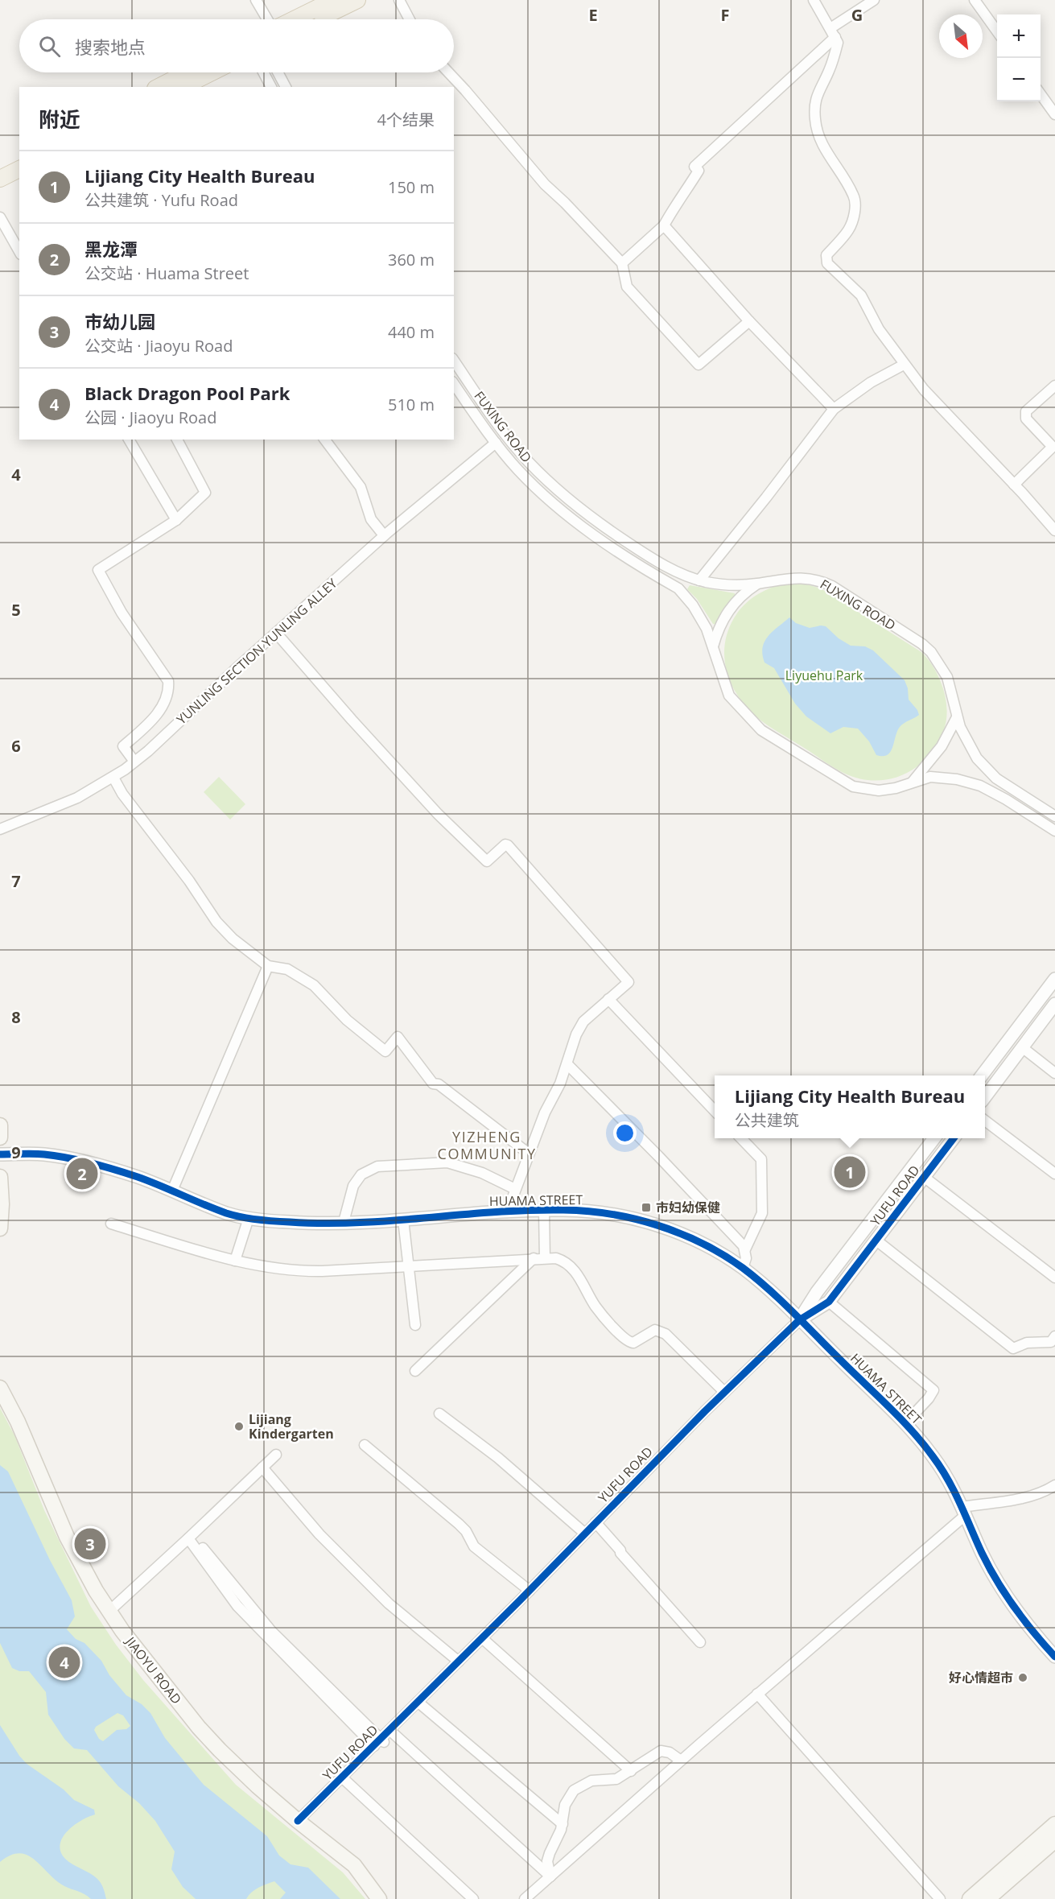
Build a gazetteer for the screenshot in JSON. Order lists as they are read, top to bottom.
{
  "streets": {
    "main road": ["JIAOYU ROAD"],
    "street": [
      "FUXING ROAD",
      "YUNLING SECTION YUNLING ALLEY",
      "YUFU ROAD",
      "HUAMA STREET"
    ]
  },
  "crossings": [
    ["FUXING ROAD", "YUNLING SECTION YUNLING ALLEY"],
    ["YUFU ROAD", "HUAMA STREET"],
    ["YUFU ROAD", "JIAOYU ROAD"]
  ],
  "districts": ["YIZHENG COMMUNITY"],
  "parks": ["Liyuehu Park"],
  "places": {
    "transit": ["市妇幼保健"],
    "other": ["Lijiang Kindergarten", "好心情超市"]
  },
  "north": "bottom right",
  "page": {
    "map_buttons": ["+", "−"],
    "search": "搜索地点",
    "heading": ["附近", "4个结果"],
    "list": [
      {
        "mark": "1",
        "name": "Lijiang City Health Bureau",
        "note": "公共建筑 · Yufu Road",
        "value": "150 m"
      },
      {
        "mark": "2",
        "name": "黑龙潭",
        "note": "公交站 · Huama Street",
        "value": "360 m"
      },
      {
        "mark": "3",
        "name": "市幼儿园",
        "note": "公交站 · Jiaoyu Road",
        "value": "440 m"
      },
      {
        "mark": "4",
        "name": "Black Dragon Pool Park",
        "note": "公园 · Jiaoyu Road",
        "value": "510 m"
      }
    ],
    "popup": ["Lijiang City Health Bureau", "公共建筑"],
    "pins": [
      "1",
      "2",
      "3",
      "4"
    ]
  },
  "grid": {
    "columns": ["E", "F", "G"],
    "rows": [
      "4",
      "5",
      "6",
      "7",
      "8",
      "9"
    ]
  }
}
